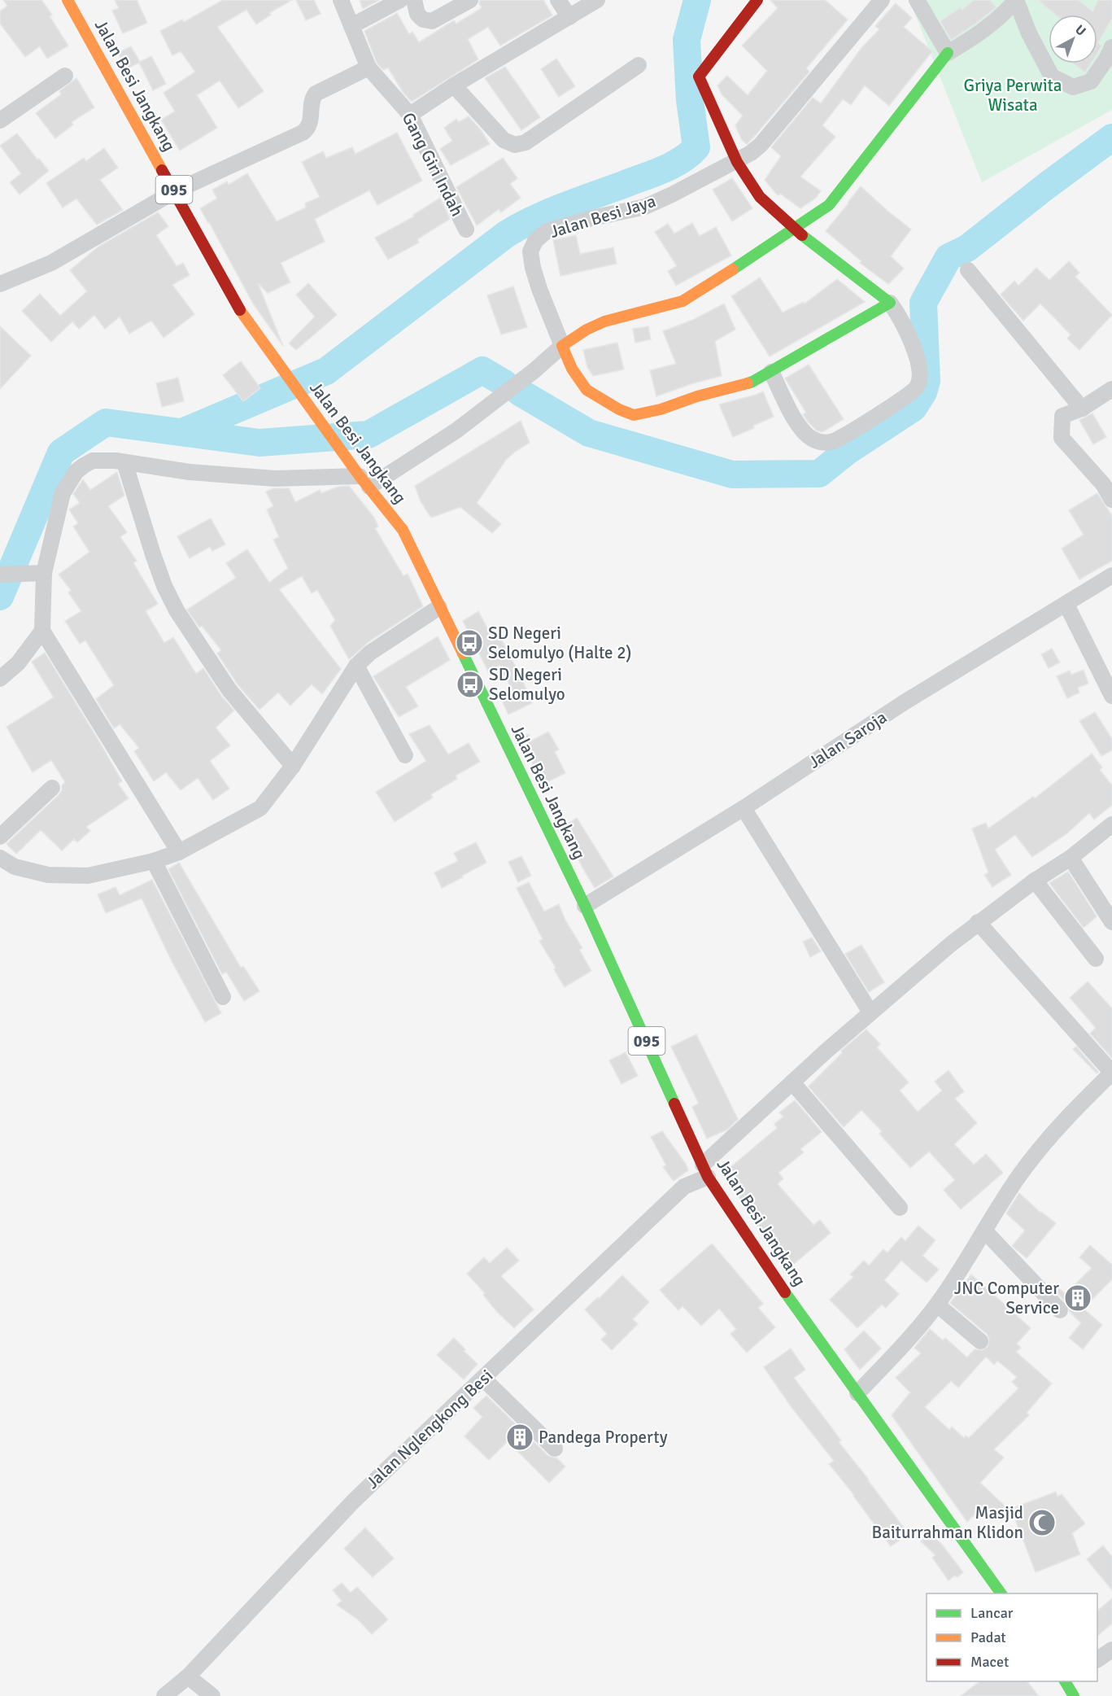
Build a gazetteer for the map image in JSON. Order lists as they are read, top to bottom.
{
  "streets": {
    "main road": ["Jalan Besi Jangkang", "095"],
    "street": [
      "Gang Giri Indah",
      "Jalan Besi Jaya",
      "Jalan Saroja",
      "Jalan Nglengkong Besi"
    ]
  },
  "crossings": [
    ["Jalan Besi Jangkang", "Jalan Saroja"],
    ["Jalan Besi Jangkang", "Jalan Nglengkong Besi"]
  ],
  "parks": ["Griya Perwita Wisata"],
  "places": {
    "bus stop": ["SD Negeri Selomulyo (Halte 2)", "SD Negeri Selomulyo"],
    "building": ["JNC Computer Service", "Pandega Property"],
    "mosque": ["Masjid Baiturrahman Klidon"]
  },
  "legend": ["Lancar", "Padat", "Macet"],
  "north": "top right"
}
